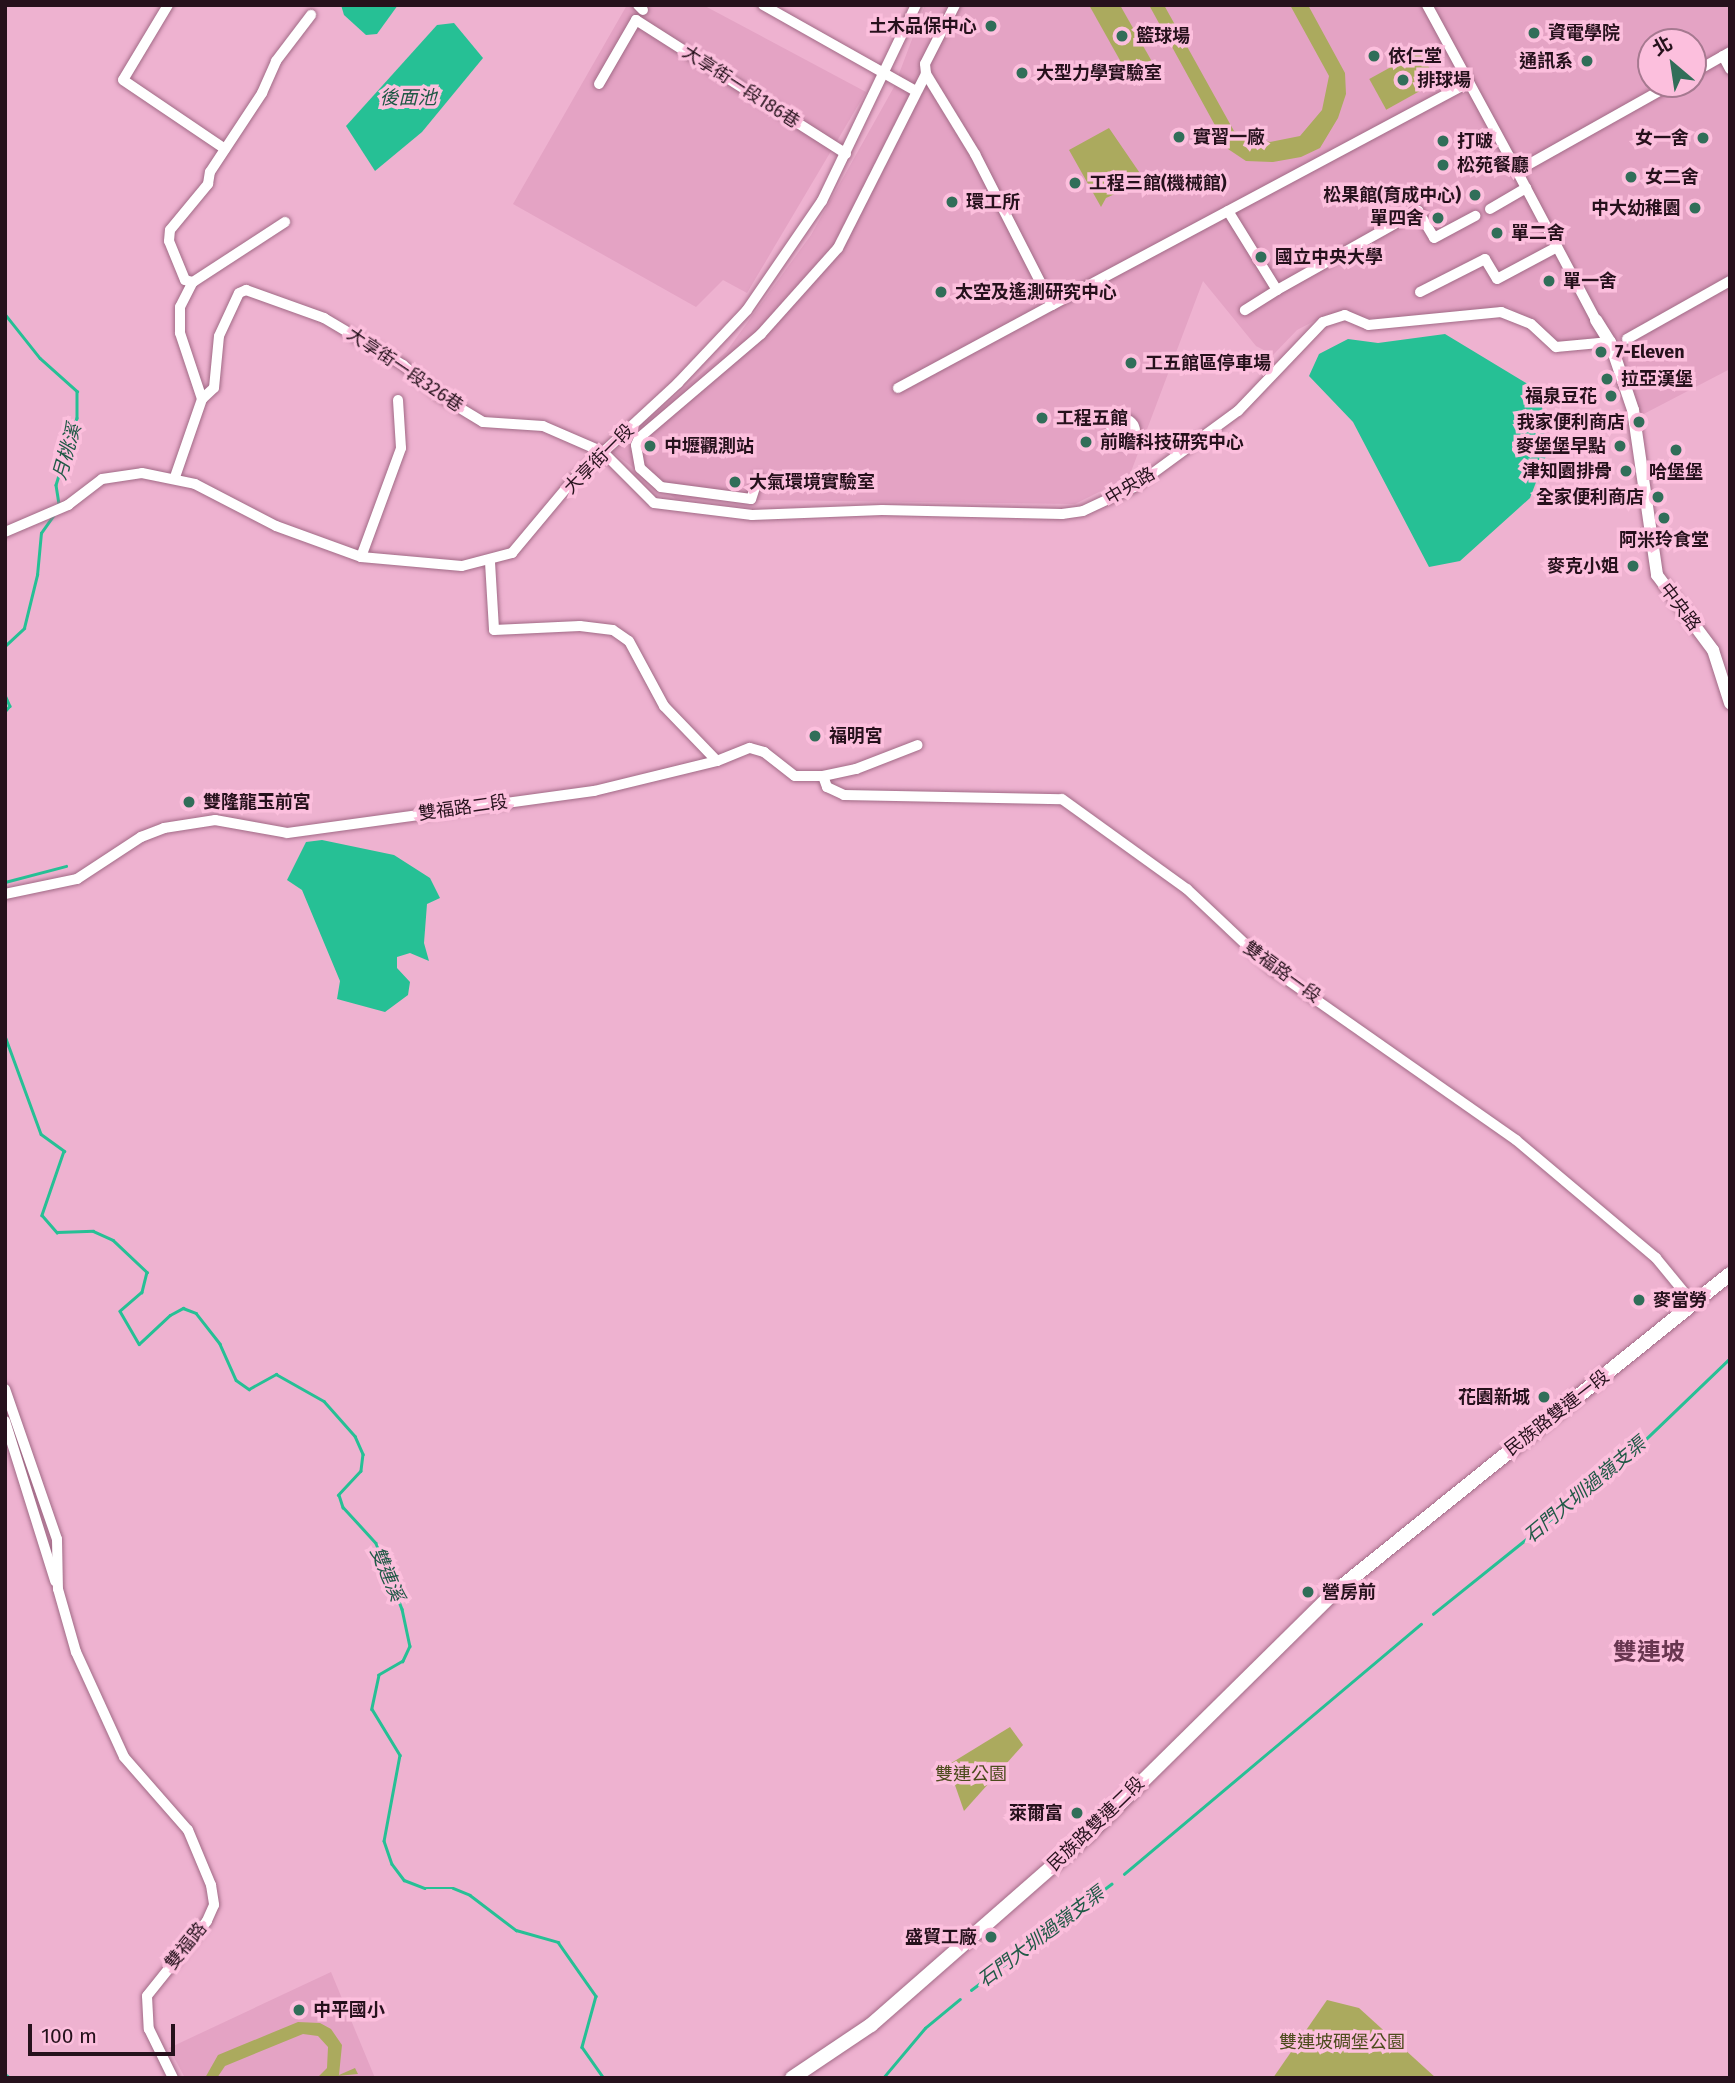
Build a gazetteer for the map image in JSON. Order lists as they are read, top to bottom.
{
  "streets": {
    "main road": ["民族路雙連一段", "民族路雙連二段"],
    "street": [
      "大享街一段186巷",
      "大享街一段326巷",
      "大享街一段",
      "中央路",
      "雙福路二段",
      "雙福路一段",
      "雙福路"
    ]
  },
  "crossings": [
    ["大享街一段186巷", "大享街一段"],
    ["大享街一段326巷", "大享街一段"],
    ["大享街一段326巷", "中央路"],
    ["大享街一段", "中央路"],
    ["雙福路二段", "雙福路一段"],
    ["雙福路一段", "民族路雙連一段"],
    ["民族路雙連一段", "民族路雙連二段"]
  ],
  "districts": ["雙連坡"],
  "water": [
    "後面池",
    "月桃溪",
    "石門大圳過嶺支渠",
    "雙連溪"
  ],
  "parks": ["雙連公園", "雙連坡碉堡公園"],
  "places": [
    "土木品保中心",
    "資電學院",
    "籃球場",
    "依仁堂",
    "通訊系",
    "大型力學實驗室",
    "排球場",
    "實習一廠",
    "女一舍",
    "打啵",
    "松苑餐廳",
    "女二舍",
    "工程三館(機械館)",
    "松果館(育成中心)",
    "環工所",
    "中大幼稚園",
    "單四舍",
    "單二舍",
    "國立中央大學",
    "單一舍",
    "太空及遙測研究中心",
    "7-Eleven",
    "工五館區停車場",
    "拉亞漢堡",
    "福泉豆花",
    "工程五館",
    "我家便利商店",
    "前瞻科技研究中心",
    "中壢觀測站",
    "麥堡堡早點",
    "哈堡堡",
    "津知園排骨",
    "大氣環境實驗室",
    "全家便利商店",
    "阿米玲食堂",
    "麥克小姐",
    "福明宮",
    "雙隆龍玉前宮",
    "麥當勞",
    "花園新城",
    "營房前",
    "萊爾富",
    "盛貿工廠",
    "中平國小"
  ],
  "scale_bar": "100 m",
  "north": "top left"
}
